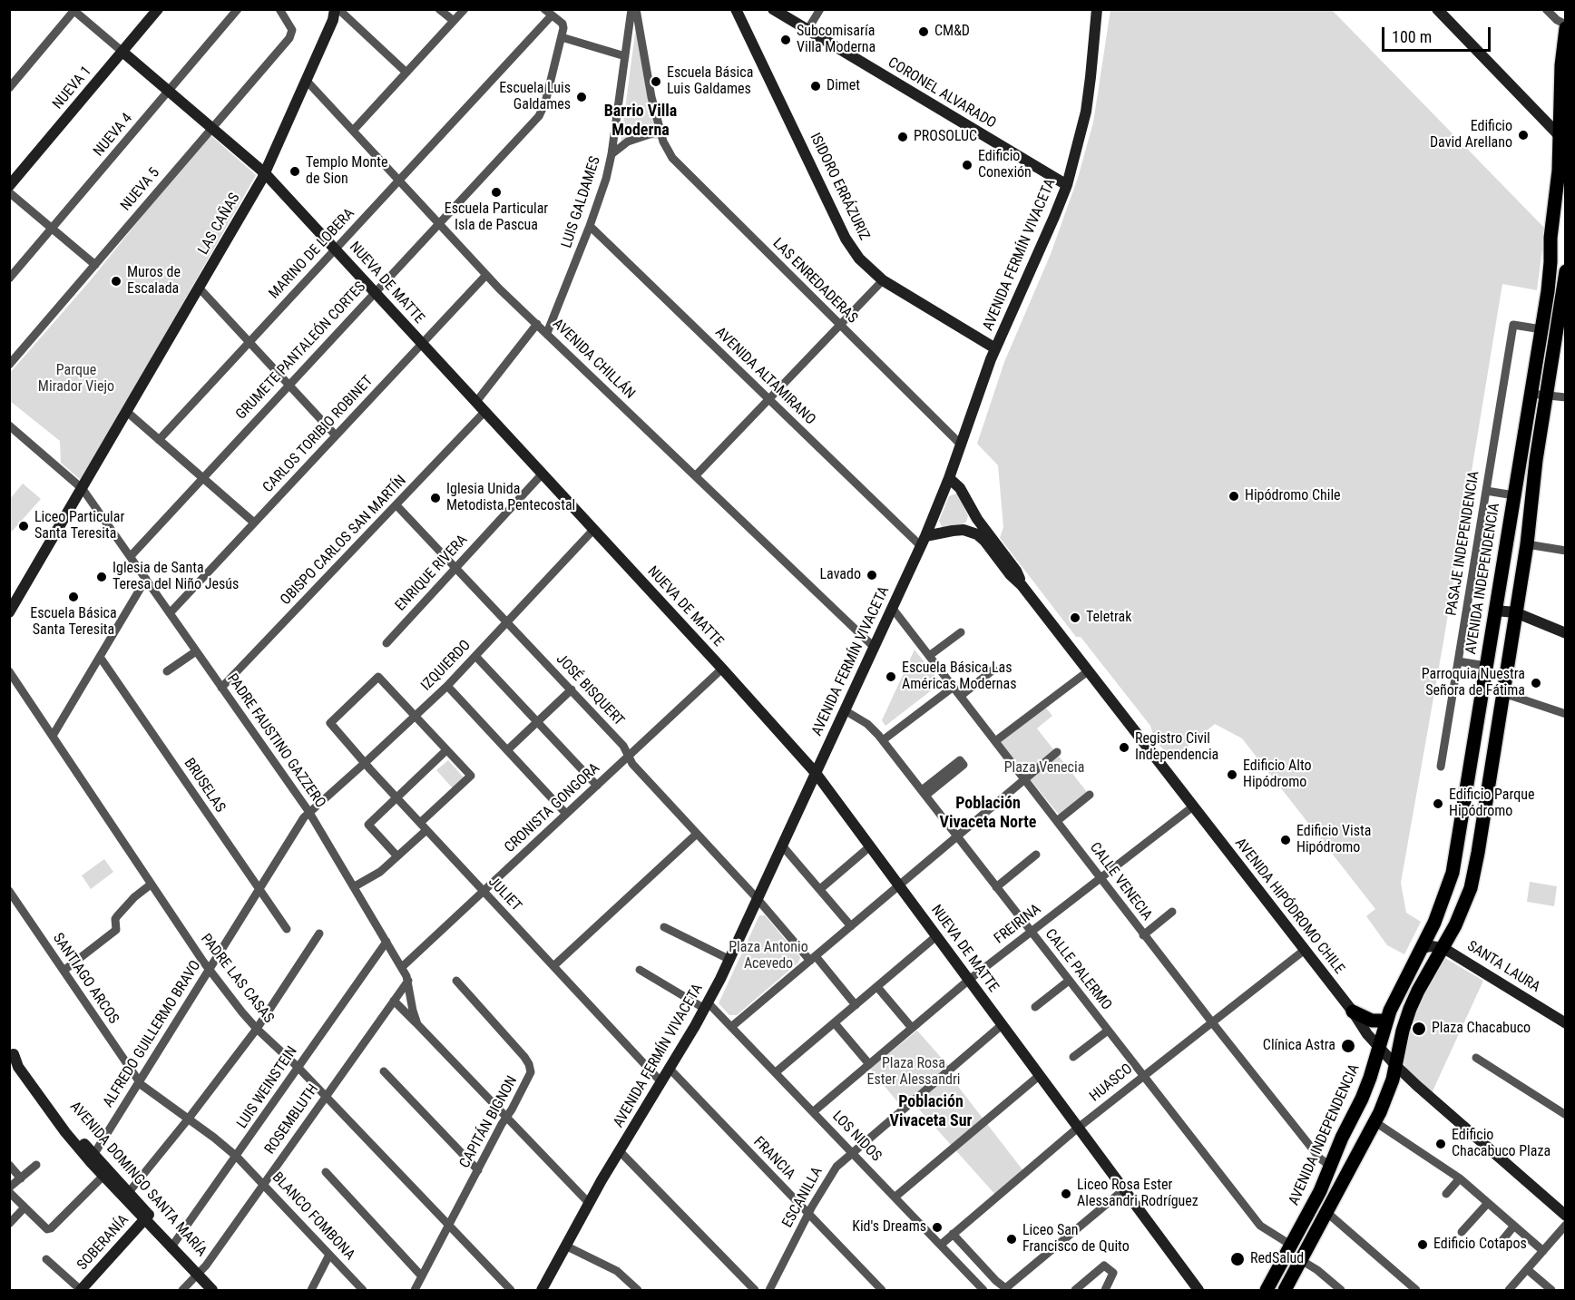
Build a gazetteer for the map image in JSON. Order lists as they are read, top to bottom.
{
  "streets": {
    "main road": ["AVENIDA INDEPENDENCIA"],
    "street": [
      "NUEVA 1",
      "CORONEL ALVARADO",
      "NUEVA 4",
      "ISIDORO ERRÁZURIZ",
      "NUEVA 5",
      "LUIS GALDAMES",
      "LAS CAÑAS",
      "MARINO DE LOBERA",
      "AVENIDA FERMÍN VIVACETA",
      "LAS ENREDADERAS",
      "NUEVA DE MATTE",
      "GRUMETE PANTALEÓN CORTES",
      "AVENIDA CHILLÁN",
      "AVENIDA ALTAMIRANO",
      "CARLOS TORIBIO ROBINET",
      "OBISPO CARLOS SAN MARTÍN",
      "PASAJE INDEPENDENCIA",
      "ENRIQUE RIVERA",
      "IZQUIERDO",
      "JOSÉ BISQUERT",
      "PADRE FAUSTINO GAZZERO",
      "BRUSELAS",
      "CRONISTA GONGORA",
      "CALLE VENECIA",
      "JULIET",
      "AVENIDA HIPÓDROMO CHILE",
      "FREIRINA",
      "SANTA LAURA",
      "CALLE PALERMO",
      "SANTIAGO ARCOS",
      "PADRE LAS CASAS",
      "ALFREDO GUILLERMO BRAVO",
      "HUASCO",
      "LUIS WEINSTEIN",
      "ROSEMBLUTH",
      "CAPITÁN BIGNON",
      "LOS NIDOS",
      "FRANCIA",
      "AVENIDA DOMINGO SANTA MARÍA",
      "ESCANILLA",
      "BLANCO FOMBONA",
      "SOBERANÍA"
    ]
  },
  "crossings": [
    ["NUEVA 1", "NUEVA DE MATTE"],
    ["CORONEL ALVARADO", "AVENIDA FERMÍN VIVACETA"],
    ["NUEVA 4", "NUEVA DE MATTE"],
    ["ISIDORO ERRÁZURIZ", "AVENIDA FERMÍN VIVACETA"],
    ["NUEVA 5", "NUEVA DE MATTE"],
    ["LUIS GALDAMES", "LAS ENREDADERAS"],
    ["LUIS GALDAMES", "AVENIDA CHILLÁN"],
    ["LUIS GALDAMES", "AVENIDA ALTAMIRANO"],
    ["LAS CAÑAS", "NUEVA DE MATTE"],
    ["LAS CAÑAS", "AVENIDA CHILLÁN"],
    ["LAS CAÑAS", "PADRE FAUSTINO GAZZERO"],
    ["MARINO DE LOBERA", "NUEVA DE MATTE"],
    ["MARINO DE LOBERA", "GRUMETE PANTALEÓN CORTES"],
    ["MARINO DE LOBERA", "AVENIDA CHILLÁN"],
    ["AVENIDA FERMÍN VIVACETA", "LAS ENREDADERAS"],
    ["AVENIDA FERMÍN VIVACETA", "NUEVA DE MATTE"],
    ["AVENIDA FERMÍN VIVACETA", "AVENIDA CHILLÁN"],
    ["AVENIDA FERMÍN VIVACETA", "AVENIDA ALTAMIRANO"],
    ["AVENIDA FERMÍN VIVACETA", "JOSÉ BISQUERT"],
    ["AVENIDA FERMÍN VIVACETA", "PADRE FAUSTINO GAZZERO"],
    ["AVENIDA FERMÍN VIVACETA", "CALLE VENECIA"],
    ["AVENIDA FERMÍN VIVACETA", "JULIET"],
    ["AVENIDA FERMÍN VIVACETA", "AVENIDA HIPÓDROMO CHILE"],
    ["AVENIDA FERMÍN VIVACETA", "CALLE PALERMO"],
    ["AVENIDA FERMÍN VIVACETA", "LOS NIDOS"],
    ["AVENIDA FERMÍN VIVACETA", "FRANCIA"],
    ["NUEVA DE MATTE", "GRUMETE PANTALEÓN CORTES"],
    ["NUEVA DE MATTE", "CARLOS TORIBIO ROBINET"],
    ["NUEVA DE MATTE", "OBISPO CARLOS SAN MARTÍN"],
    ["NUEVA DE MATTE", "ENRIQUE RIVERA"],
    ["NUEVA DE MATTE", "IZQUIERDO"],
    ["NUEVA DE MATTE", "CRONISTA GONGORA"],
    ["NUEVA DE MATTE", "FREIRINA"],
    ["NUEVA DE MATTE", "HUASCO"],
    ["NUEVA DE MATTE", "ESCANILLA"],
    ["GRUMETE PANTALEÓN CORTES", "AVENIDA CHILLÁN"],
    ["GRUMETE PANTALEÓN CORTES", "PADRE FAUSTINO GAZZERO"],
    ["AVENIDA CHILLÁN", "CARLOS TORIBIO ROBINET"],
    ["AVENIDA ALTAMIRANO", "AVENIDA HIPÓDROMO CHILE"],
    ["CARLOS TORIBIO ROBINET", "PADRE FAUSTINO GAZZERO"],
    ["OBISPO CARLOS SAN MARTÍN", "JOSÉ BISQUERT"],
    ["OBISPO CARLOS SAN MARTÍN", "PADRE FAUSTINO GAZZERO"],
    ["PASAJE INDEPENDENCIA", "AVENIDA INDEPENDENCIA"],
    ["ENRIQUE RIVERA", "JOSÉ BISQUERT"],
    ["AVENIDA INDEPENDENCIA", "CALLE VENECIA"],
    ["AVENIDA INDEPENDENCIA", "AVENIDA HIPÓDROMO CHILE"],
    ["AVENIDA INDEPENDENCIA", "SANTA LAURA"],
    ["AVENIDA INDEPENDENCIA", "CALLE PALERMO"],
    ["IZQUIERDO", "JOSÉ BISQUERT"],
    ["IZQUIERDO", "PADRE FAUSTINO GAZZERO"],
    ["IZQUIERDO", "JULIET"],
    ["IZQUIERDO", "ALFREDO GUILLERMO BRAVO"],
    ["JOSÉ BISQUERT", "CRONISTA GONGORA"],
    ["PADRE FAUSTINO GAZZERO", "CRONISTA GONGORA"],
    ["PADRE FAUSTINO GAZZERO", "ALFREDO GUILLERMO BRAVO"],
    ["PADRE FAUSTINO GAZZERO", "LUIS WEINSTEIN"],
    ["PADRE FAUSTINO GAZZERO", "ROSEMBLUTH"],
    ["PADRE FAUSTINO GAZZERO", "CAPITÁN BIGNON"],
    ["BRUSELAS", "ALFREDO GUILLERMO BRAVO"],
    ["CRONISTA GONGORA", "JULIET"],
    ["CALLE VENECIA", "FREIRINA"],
    ["CALLE VENECIA", "HUASCO"],
    ["AVENIDA HIPÓDROMO CHILE", "FREIRINA"],
    ["AVENIDA HIPÓDROMO CHILE", "HUASCO"],
    ["FREIRINA", "CALLE PALERMO"],
    ["FREIRINA", "LOS NIDOS"],
    ["CALLE PALERMO", "HUASCO"],
    ["SANTIAGO ARCOS", "ALFREDO GUILLERMO BRAVO"],
    ["SANTIAGO ARCOS", "BLANCO FOMBONA"],
    ["PADRE LAS CASAS", "ALFREDO GUILLERMO BRAVO"],
    ["PADRE LAS CASAS", "LUIS WEINSTEIN"],
    ["PADRE LAS CASAS", "ROSEMBLUTH"],
    ["PADRE LAS CASAS", "CAPITÁN BIGNON"],
    ["ALFREDO GUILLERMO BRAVO", "AVENIDA DOMINGO SANTA MARÍA"],
    ["ALFREDO GUILLERMO BRAVO", "BLANCO FOMBONA"],
    ["HUASCO", "LOS NIDOS"],
    ["LUIS WEINSTEIN", "AVENIDA DOMINGO SANTA MARÍA"],
    ["LUIS WEINSTEIN", "BLANCO FOMBONA"],
    ["ROSEMBLUTH", "AVENIDA DOMINGO SANTA MARÍA"],
    ["ROSEMBLUTH", "BLANCO FOMBONA"],
    ["LOS NIDOS", "ESCANILLA"],
    ["FRANCIA", "ESCANILLA"],
    ["AVENIDA DOMINGO SANTA MARÍA", "SOBERANÍA"]
  ],
  "districts": ["Barrio Villa Moderna", "Población Vivaceta Norte", "Población Vivaceta Sur"],
  "parks": [
    "Parque Mirador Viejo",
    "Plaza Venecia",
    "Plaza Antonio Acevedo",
    "Plaza Rosa Ester Alessandri"
  ],
  "places": [
    "CM&D",
    "Subcomisaría Villa Moderna",
    "Escuela Básica Luis Galdames",
    "Dimet",
    "Escuela Luis Galdames",
    "Edificio David Arellano",
    "PROSOLUC",
    "Edificio Conexión",
    "Templo Monte de Sion",
    "Escuela Particular Isla de Pascua",
    "Muros de Escalada",
    "Hipódromo Chile",
    "Iglesia Unida Metodista Pentecostal",
    "Liceo Particular Santa Teresita",
    "Lavado",
    "Iglesia de Santa Teresa del Niño Jesús",
    "Escuela Básica Santa Teresita",
    "Teletrak",
    "Escuela Básica Las Américas Modernas",
    "Parroquia Nuestra Señora de Fátima",
    "Registro Civil Independencia",
    "Edificio Alto Hipódromo",
    "Edificio Parque Hipódromo",
    "Edificio Vista Hipódromo",
    "Plaza Chacabuco",
    "Clínica Astra",
    "Edificio Chacabuco Plaza",
    "Liceo Rosa Ester Alessandri Rodríguez",
    "Kid's Dreams",
    "Liceo San Francisco de Quito",
    "Edificio Cotapos",
    "RedSalud"
  ],
  "scale_bar": "100 m"
}
